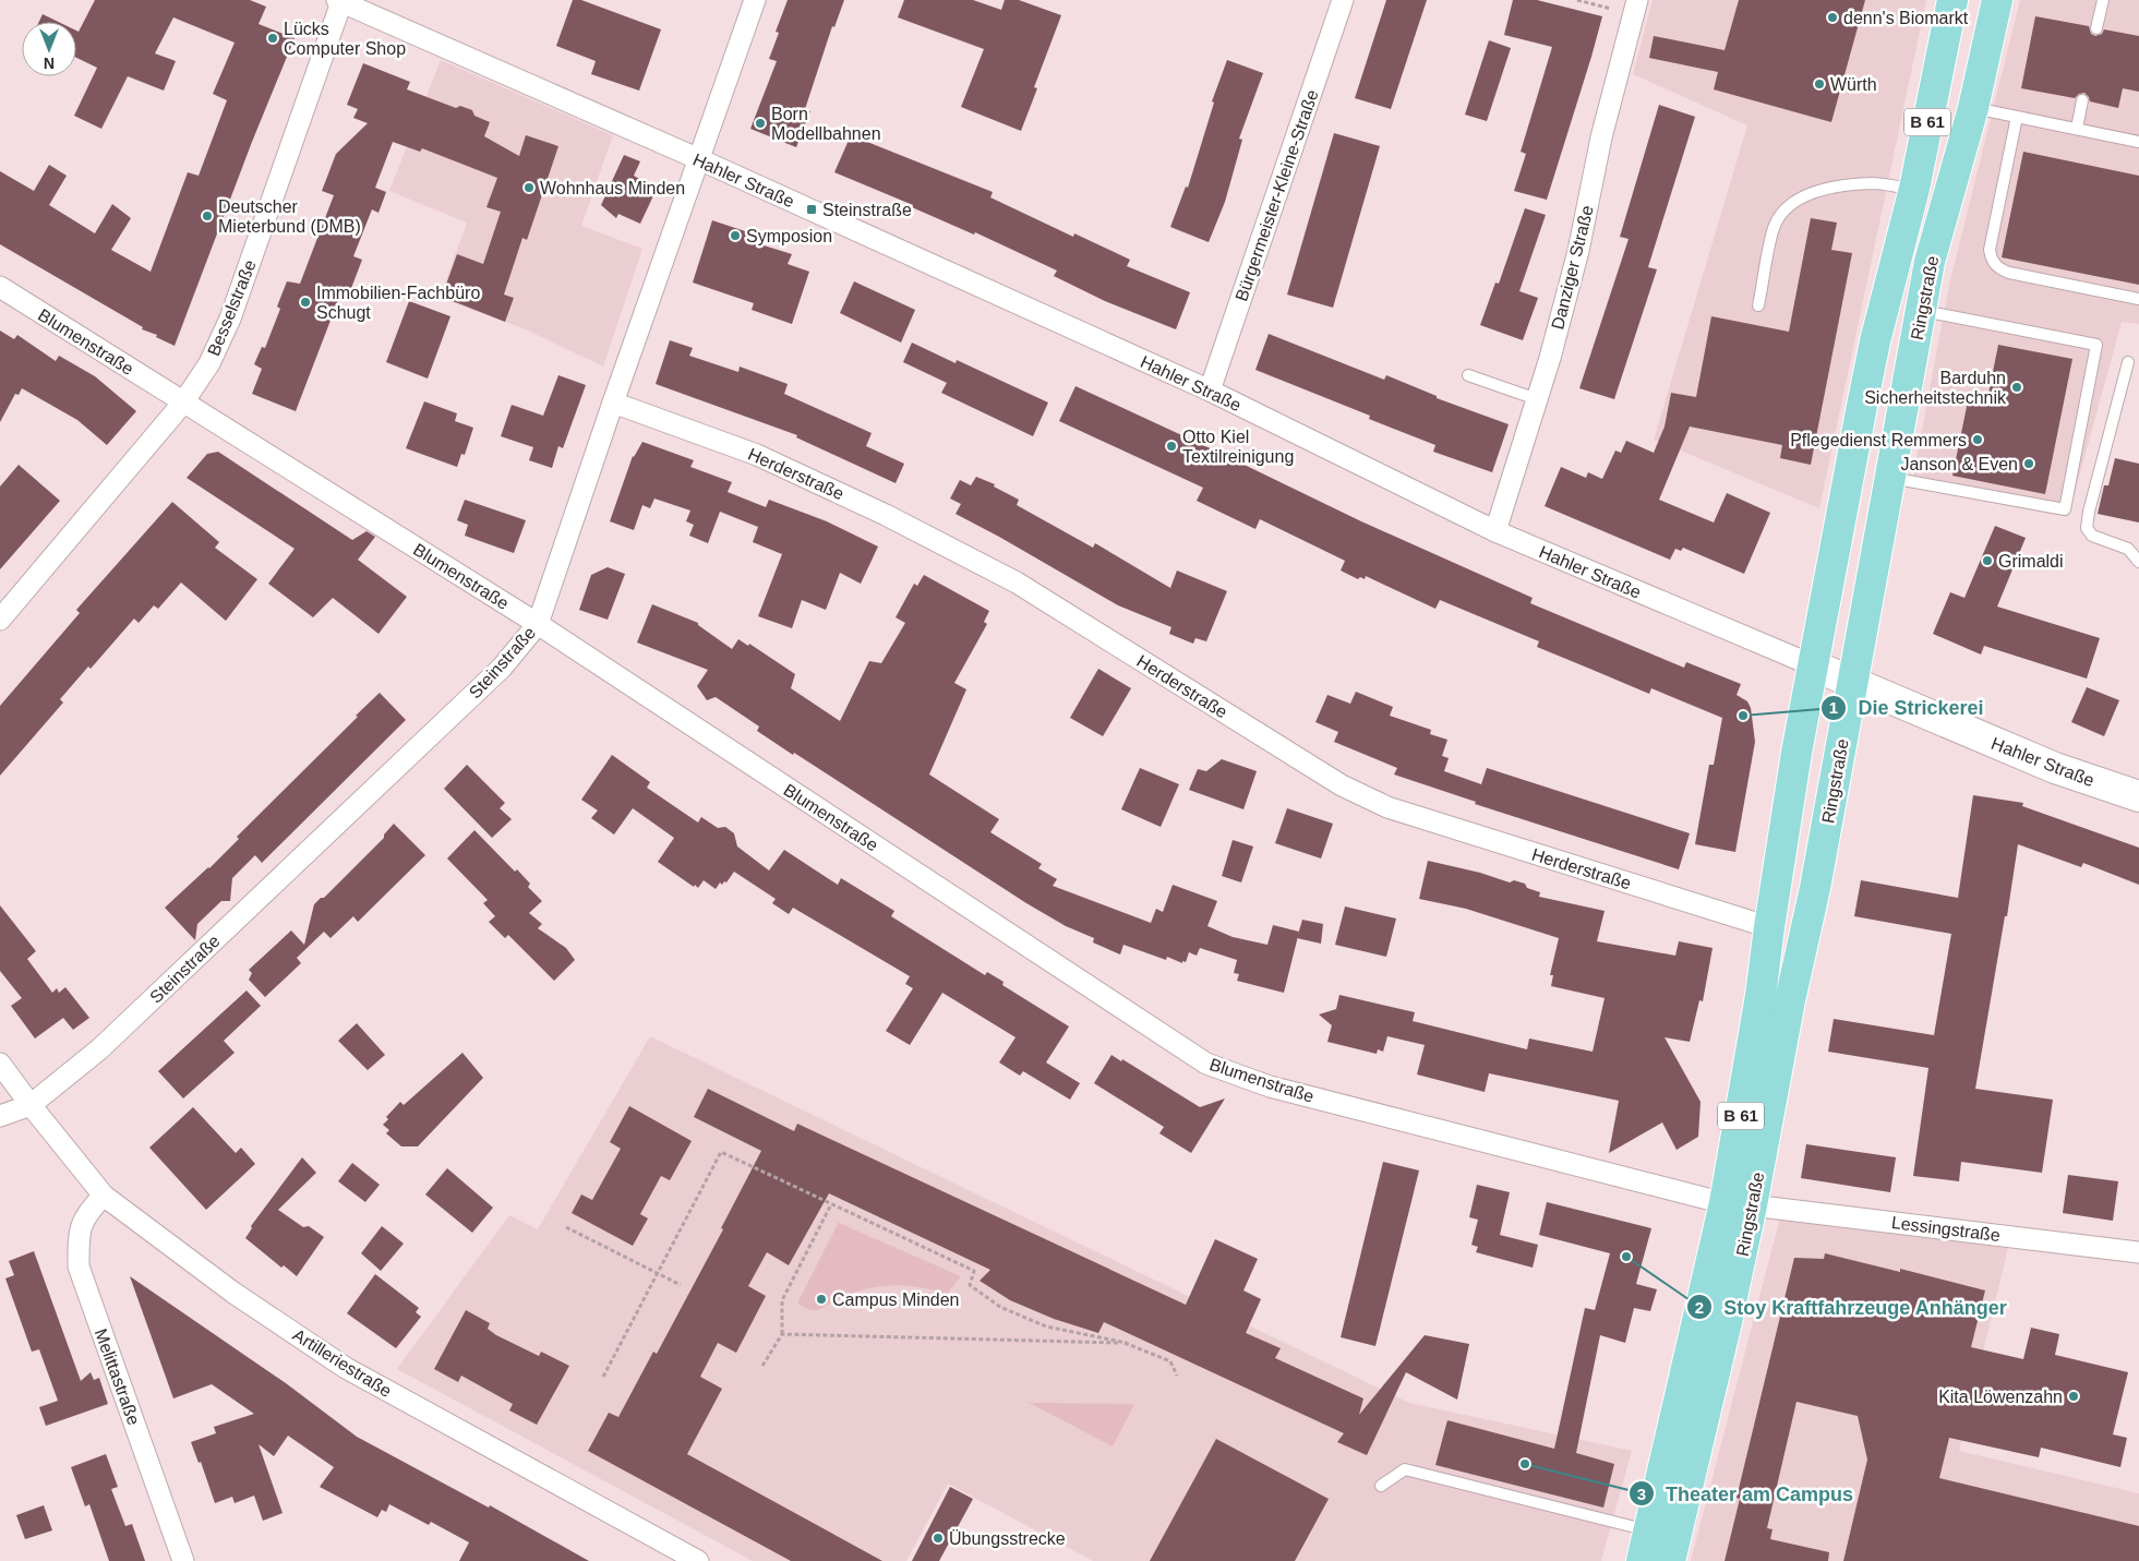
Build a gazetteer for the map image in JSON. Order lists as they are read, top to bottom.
{
  "streets": {
    "main road": ["B 61", "Ringstraße"],
    "street": [
      "Hahler Straße",
      "Bürgermeister-Kleine-Straße",
      "Danziger Straße",
      "Besselstraße",
      "Blumenstraße",
      "Herderstraße",
      "Steinstraße",
      "Lessingstraße",
      "Artilleriestraße",
      "Melittastraße"
    ]
  },
  "crossings": [
    ["Hahler Straße", "Bürgermeister-Kleine-Straße"],
    ["Hahler Straße", "Danziger Straße"],
    ["Hahler Straße", "Ringstraße"],
    ["Hahler Straße", "Besselstraße"],
    ["Hahler Straße", "Steinstraße"],
    ["Ringstraße", "Blumenstraße"],
    ["Ringstraße", "Herderstraße"],
    ["Ringstraße", "Lessingstraße"],
    ["Besselstraße", "Blumenstraße"],
    ["Blumenstraße", "Steinstraße"],
    ["Blumenstraße", "Lessingstraße"],
    ["Herderstraße", "Steinstraße"],
    ["Steinstraße", "Artilleriestraße"],
    ["Artilleriestraße", "Melittastraße"]
  ],
  "places": {
    "other": [
      "denn's Biomarkt",
      "Lücks Computer Shop",
      "Würth",
      "Born Modellbahnen",
      "Wohnhaus Minden",
      "Deutscher Mieterbund (DMB)",
      "Symposion",
      "Immobilien-Fachbüro Schugt",
      "Barduhn Sicherheitstechnik",
      "Pflegedienst Remmers",
      "Otto Kiel Textilreinigung",
      "Janson & Even",
      "Grimaldi",
      "Die Strickerei",
      "Stoy Kraftfahrzeuge Anhänger",
      "Campus Minden",
      "Kita Löwenzahn",
      "Theater am Campus",
      "Übungsstrecke"
    ],
    "transit": ["Steinstraße"]
  },
  "north": "bottom"
}
